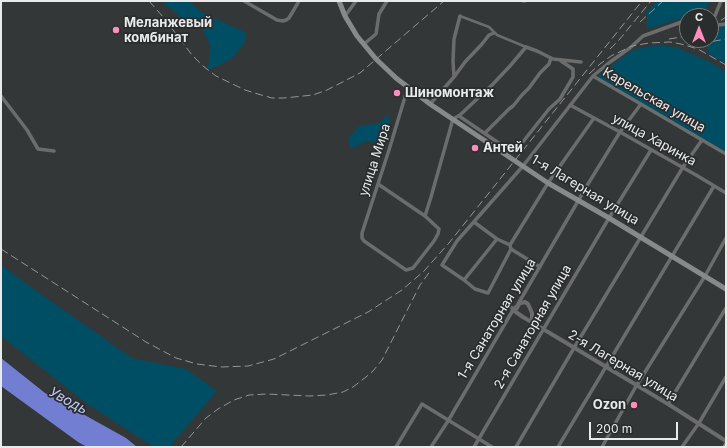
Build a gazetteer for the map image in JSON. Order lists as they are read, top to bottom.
{
  "streets": {
    "main road": ["1-я Лагерная улица"],
    "street": [
      "Карельская улица",
      "улица Харинка",
      "улица Мира",
      "1-я Санаторная улица",
      "2-я Санаторная улица",
      "2-я Лагерная улица"
    ]
  },
  "crossings": [
    ["Карельская улица", "1-я Санаторная улица"],
    ["улица Харинка", "1-я Санаторная улица"],
    ["улица Харинка", "2-я Санаторная улица"],
    ["улица Мира", "1-я Лагерная улица"],
    ["1-я Лагерная улица", "1-я Санаторная улица"],
    ["1-я Лагерная улица", "2-я Санаторная улица"],
    ["1-я Санаторная улица", "2-я Лагерная улица"],
    ["2-я Санаторная улица", "2-я Лагерная улица"]
  ],
  "water": ["Уводь"],
  "places": [
    "Меланжевый комбинат",
    "Шиномонтаж",
    "Антей",
    "Ozon"
  ],
  "scale_bar": "200 m",
  "north": "top"
}
